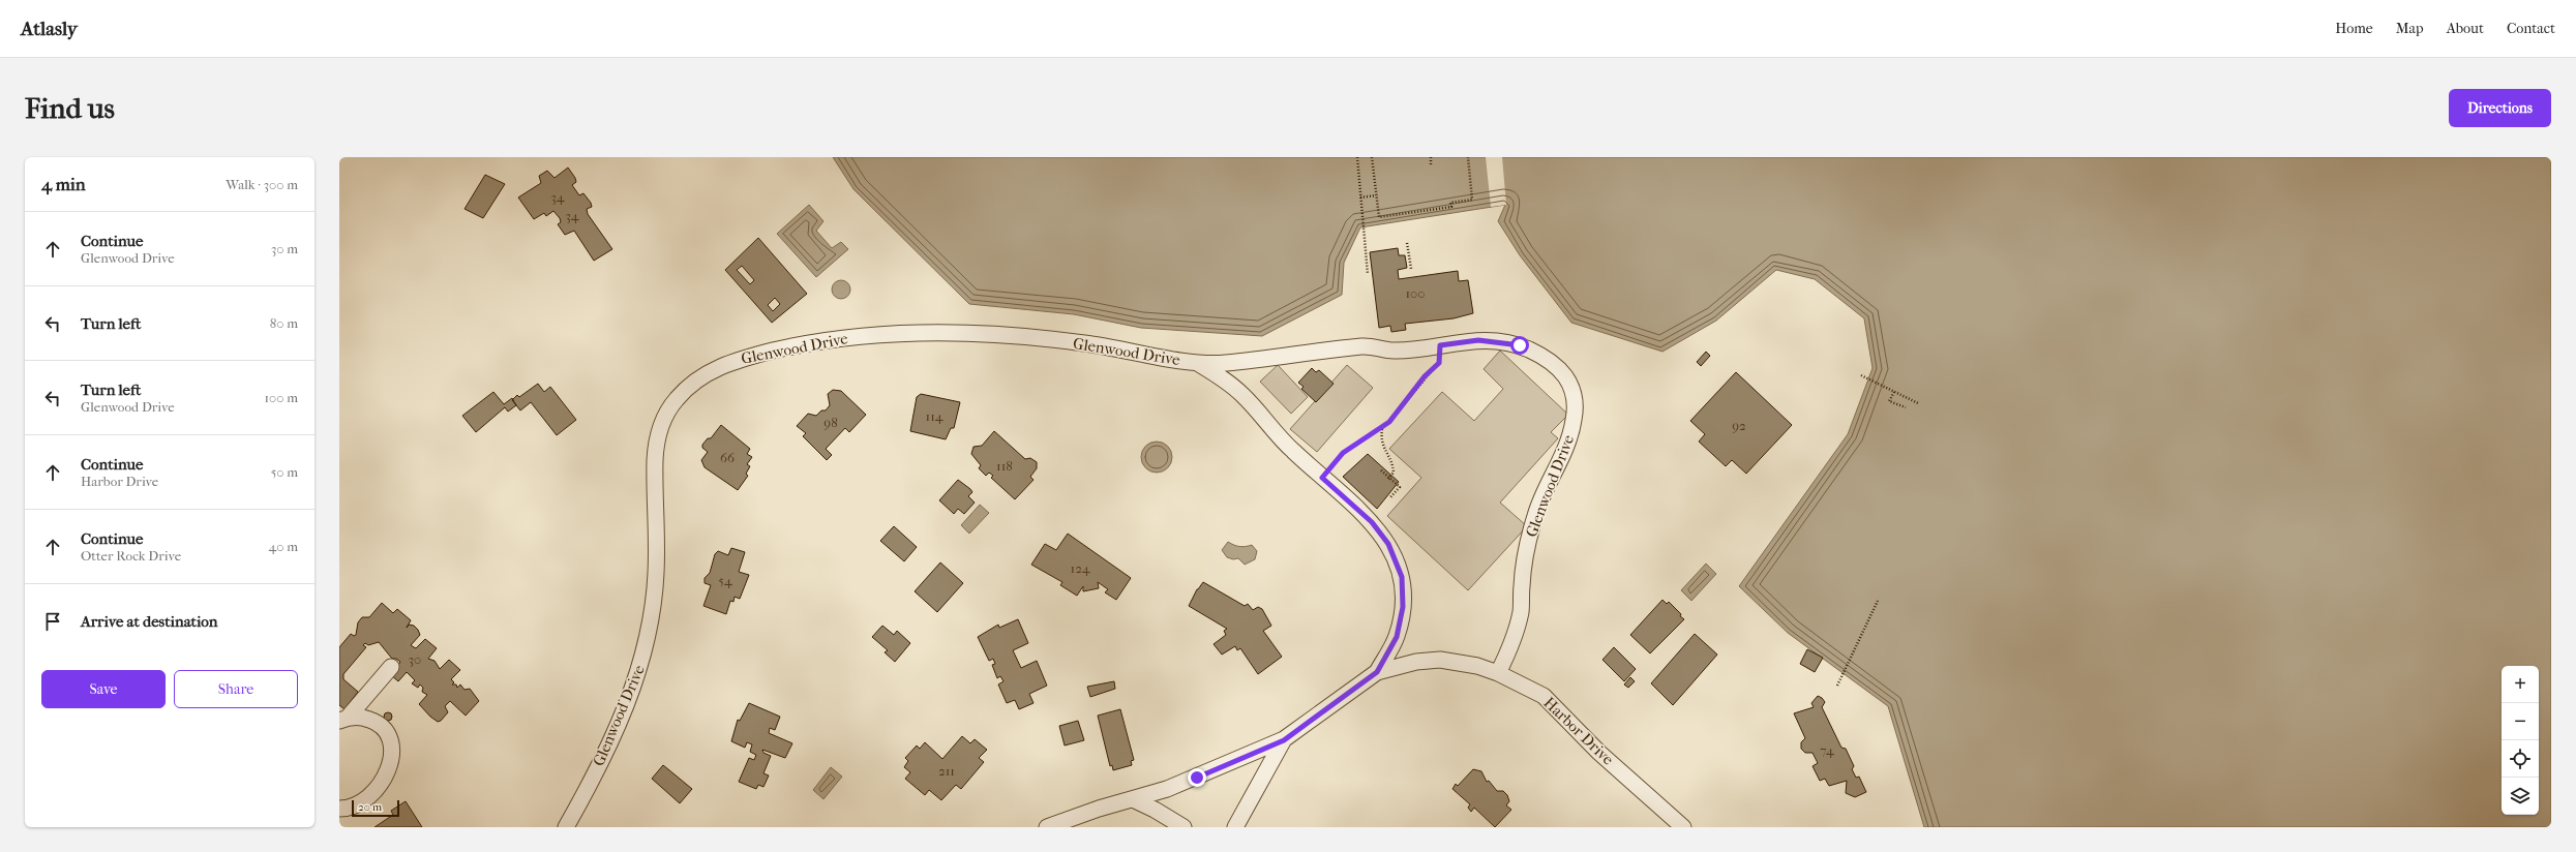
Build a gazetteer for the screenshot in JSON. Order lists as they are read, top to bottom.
{
  "streets": {
    "street": ["Glenwood Drive", "Harbor Drive"]
  },
  "crossings": [
    ["Glenwood Drive", "Harbor Drive"]
  ],
  "house_numbers": [
    "34",
    "34",
    "100",
    "114",
    "98",
    "92",
    "66",
    "118",
    "124",
    "54",
    "30",
    "74",
    "211"
  ],
  "scale_bar": "20 m",
  "page": {
    "header": "Atlasly",
    "nav": [
      "Home",
      "Map",
      "About",
      "Contact"
    ],
    "buttons": [
      "Directions",
      ["Save", "Share"]
    ],
    "title": "Find us",
    "heading": ["4 min", "Walk · 300 m"],
    "list": [
      ["Continue", "Glenwood Drive", "30 m"],
      ["Turn left", "80 m"],
      ["Turn left", "Glenwood Drive", "100 m"],
      ["Continue", "Harbor Drive", "50 m"],
      ["Continue", "Otter Rock Drive", "40 m"],
      "Arrive at destination"
    ],
    "map_buttons": ["+", "−"],
    "scale": "20 m"
  }
}
